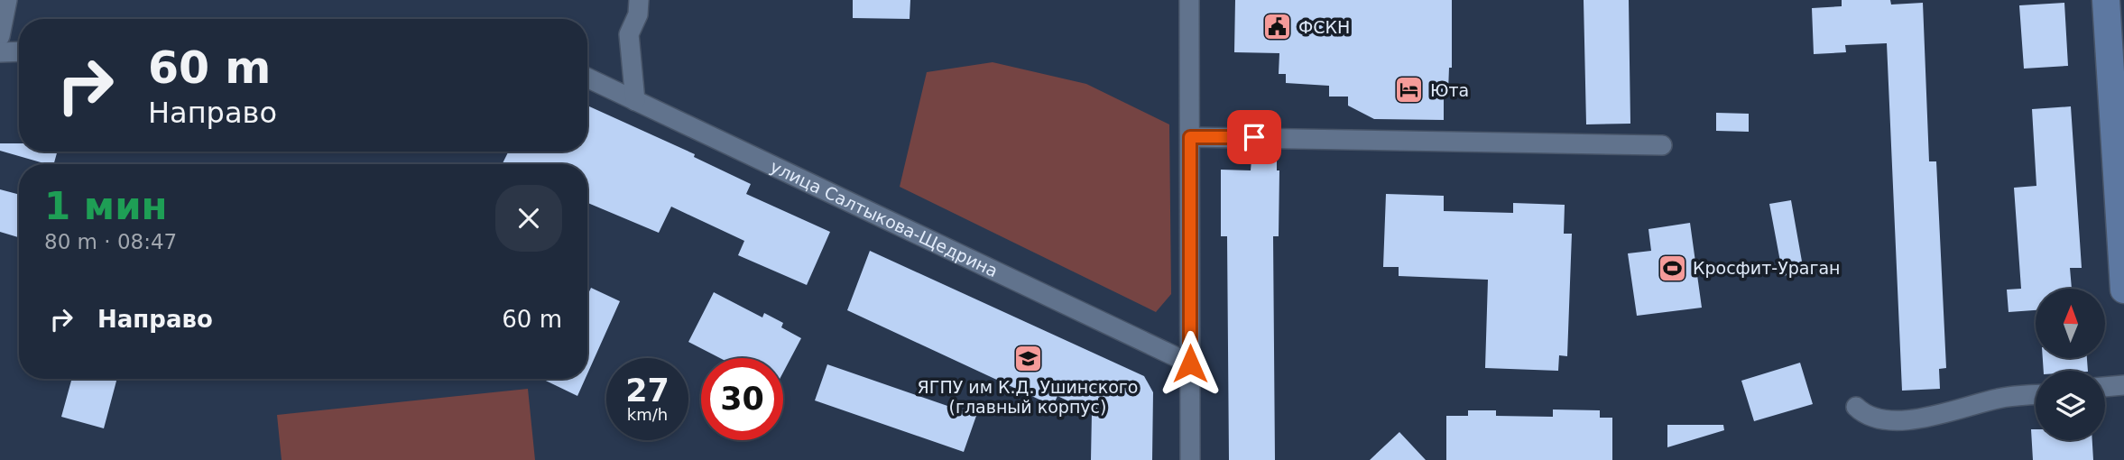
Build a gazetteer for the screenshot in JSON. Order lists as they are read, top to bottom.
{
  "streets": {
    "street": ["улица Салтыкова-Щедрина"]
  },
  "places": {
    "public building": ["ФСКН"],
    "hotel": ["Юта"],
    "sports": ["Кросфит-Ураган"],
    "school or university": ["ЯГПУ им К.Д. Ушинского (главный корпус)"]
  },
  "north": "top",
  "page": {
    "turn": ["60 m", "Направо"],
    "heading": ["1 мин", "80 m · 08:47"],
    "list": [
      {
        "name": "Направо",
        "value": "60 m"
      }
    ],
    "speed": "27 km/h",
    "limit": "30"
  }
}
